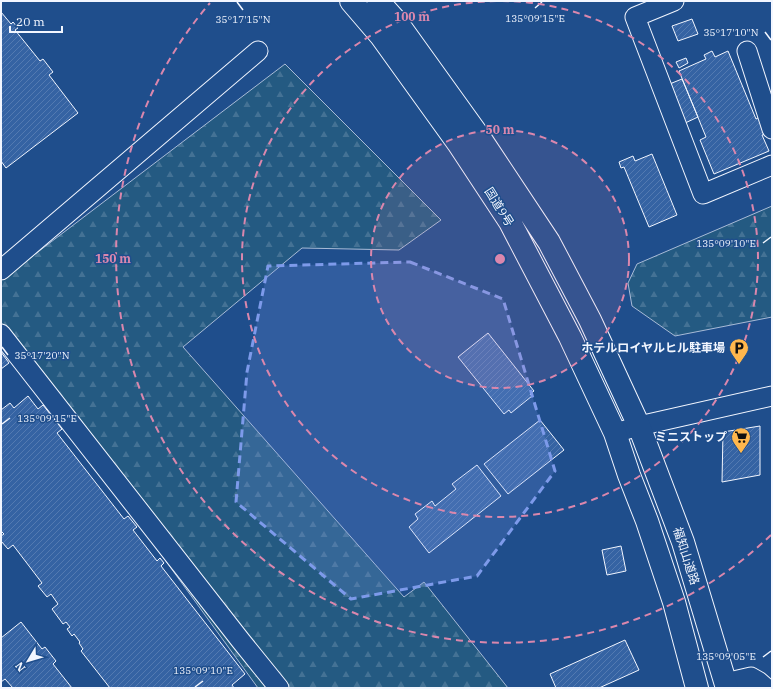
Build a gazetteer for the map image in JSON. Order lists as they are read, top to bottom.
{
  "streets": {
    "highway": ["国道9号", "福知山道路"]
  },
  "crossings": [
    ["国道9号", "福知山道路"]
  ],
  "places": {
    "parking": ["ホテルロイヤルヒル駐車場"],
    "supermarket": ["ミニストップ"]
  },
  "scale_bar": "20 m",
  "north": "bottom left",
  "coordinates": [
    "135°09'15\"E",
    "35°17'15\"N",
    "35°17'10\"N",
    "135°09'10\"E",
    "35°17'20\"N",
    "135°09'05\"E"
  ],
  "rings": ["100 m", "50 m", "150 m"]
}
